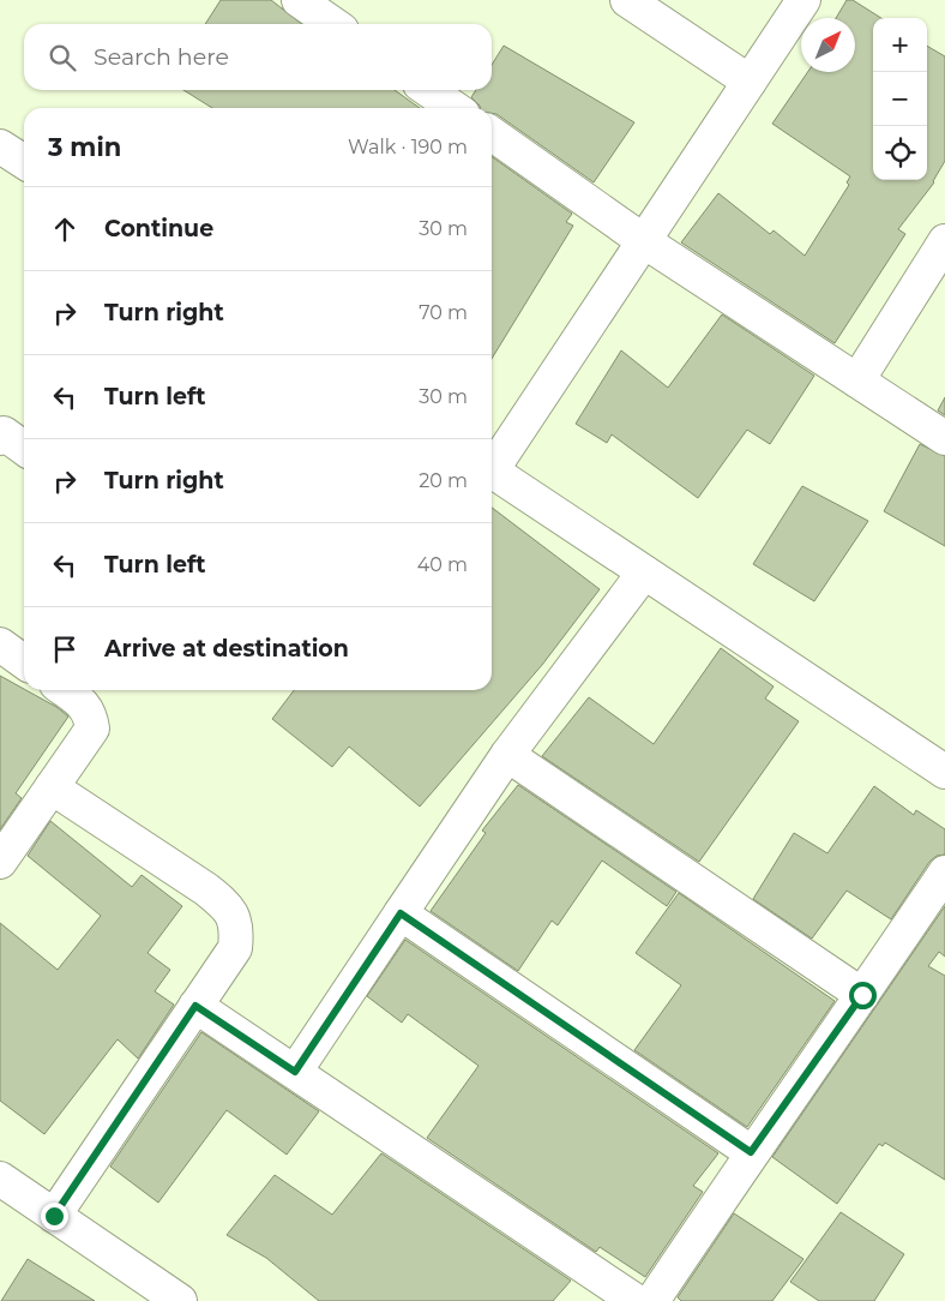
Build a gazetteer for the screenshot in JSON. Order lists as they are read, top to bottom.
{
  "north": "top right",
  "page": {
    "map_buttons": ["+", "−"],
    "search": "Search here",
    "heading": ["3 min", "Walk · 190 m"],
    "list": [
      ["Continue", "30 m"],
      ["Turn right", "70 m"],
      ["Turn left", "30 m"],
      ["Turn right", "20 m"],
      ["Turn left", "40 m"],
      "Arrive at destination"
    ]
  }
}
